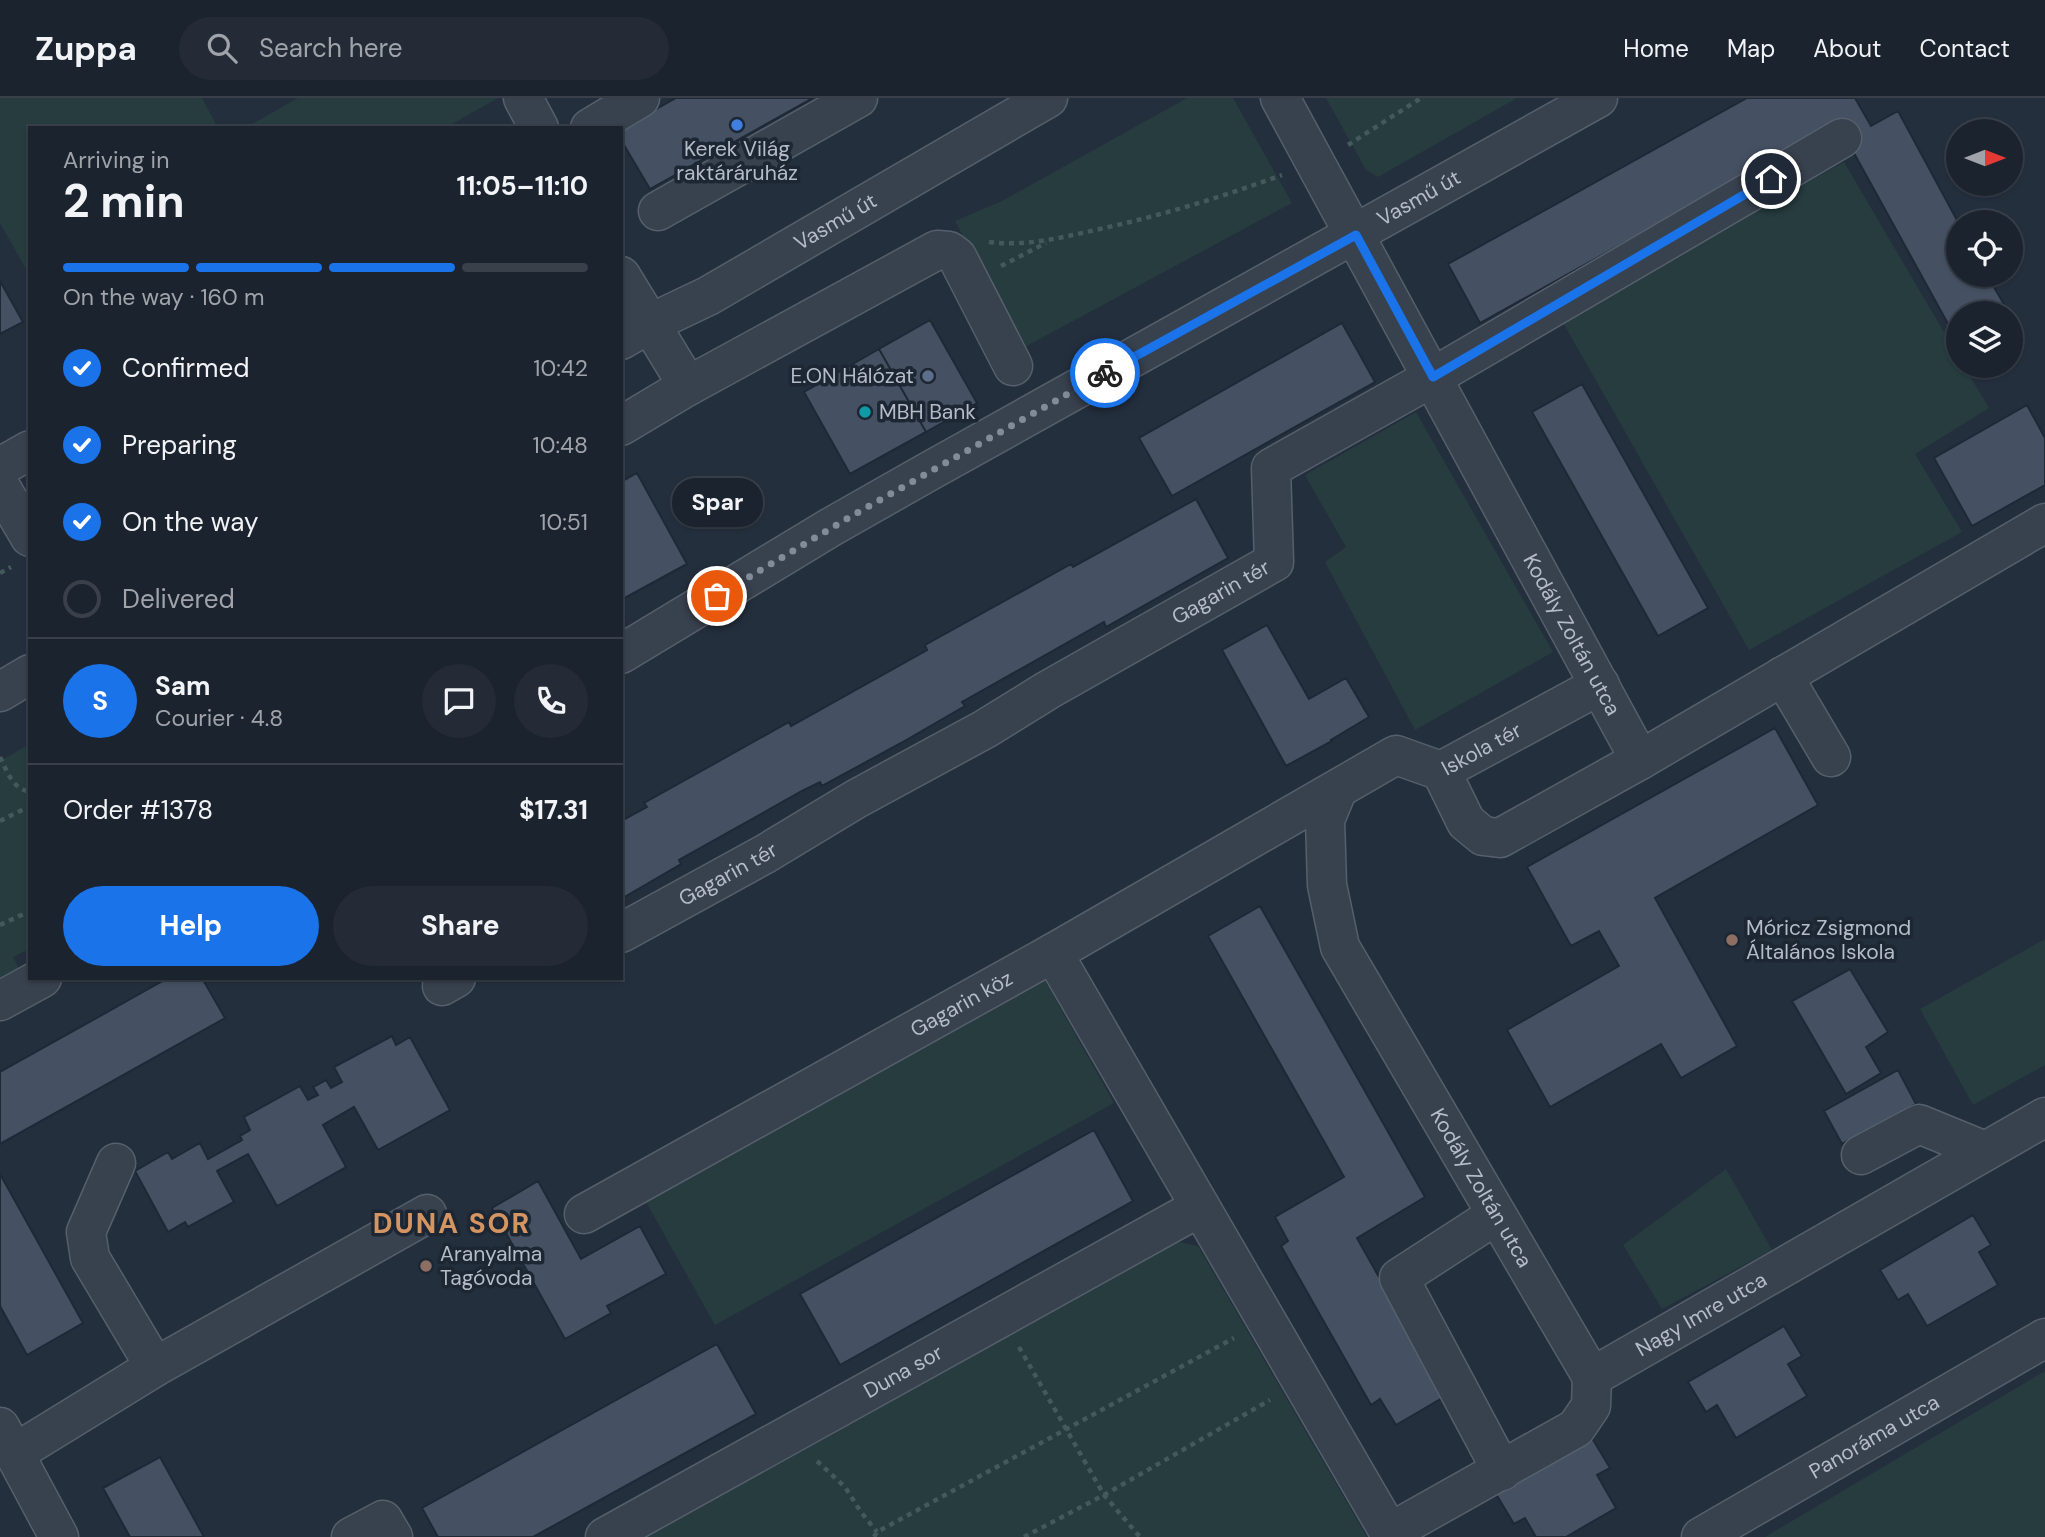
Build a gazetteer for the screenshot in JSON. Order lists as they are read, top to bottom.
{
  "streets": {
    "street": [
      "Vasmű út",
      "Gagarin tér",
      "Kodály Zoltán utca",
      "Iskola tér",
      "Gagarin köz",
      "Nagy Imre utca",
      "Duna sor",
      "Panoráma utca"
    ]
  },
  "crossings": [
    ["Vasmű út", "Kodály Zoltán utca"],
    ["Gagarin tér", "Kodály Zoltán utca"],
    ["Kodály Zoltán utca", "Iskola tér"],
    ["Kodály Zoltán utca", "Gagarin köz"],
    ["Kodály Zoltán utca", "Nagy Imre utca"]
  ],
  "districts": ["DUNA SOR"],
  "places": [
    "Kerek Világ raktáráruház",
    "E.ON Hálózat",
    "MBH Bank",
    "Spar",
    "Móricz Zsigmond Általános Iskola",
    "Aranyalma Tagóvoda"
  ],
  "north": "right",
  "page": {
    "header": "Zuppa",
    "search": "Search here",
    "nav": [
      "Home",
      "Map",
      "About",
      "Contact"
    ],
    "heading": ["2 min", "Arriving in", "11:05–11:10"],
    "panel": [
      "Sam",
      "Courier · 4.8",
      "Order #1378",
      "$17.31"
    ],
    "bar": "On the way · 160 m",
    "list": [
      ["Confirmed", "10:42"],
      ["Preparing", "10:48"],
      ["On the way", "10:51"],
      "Delivered"
    ],
    "bubble": "Spar",
    "round": "S",
    "buttons": ["Help", "Share"]
  }
}
